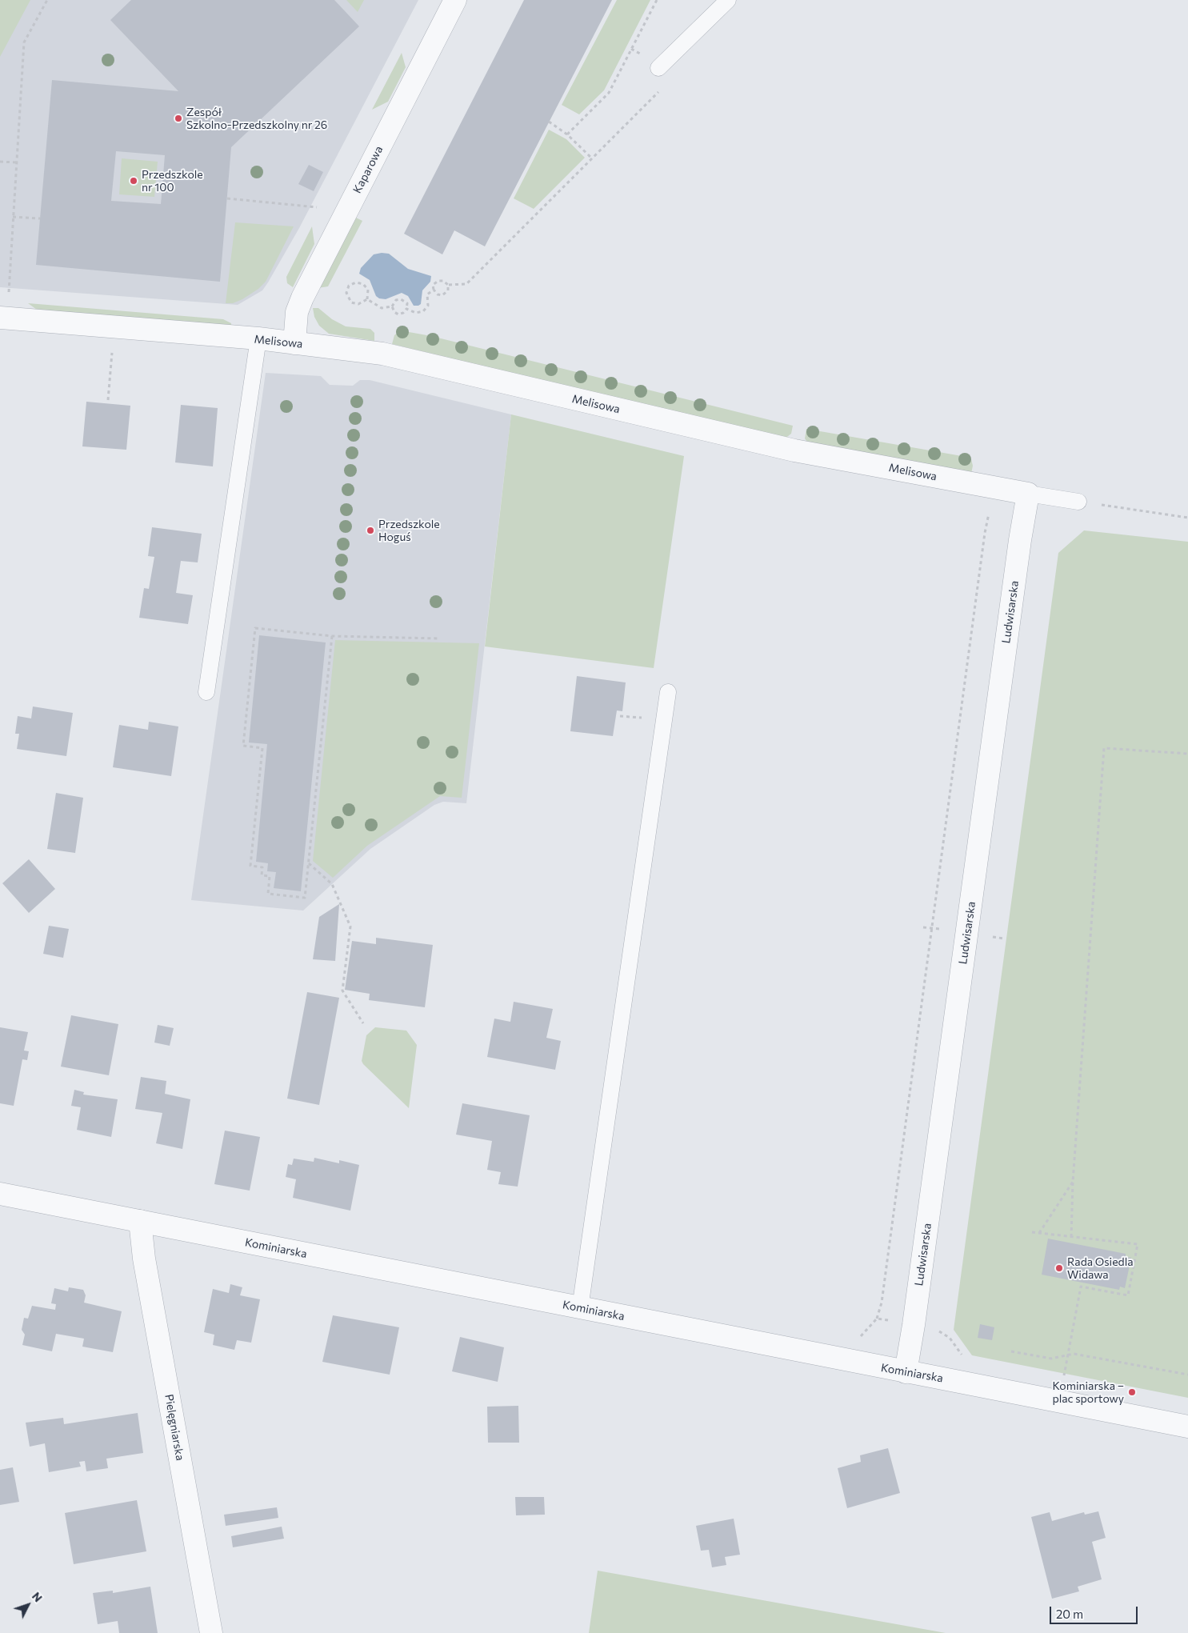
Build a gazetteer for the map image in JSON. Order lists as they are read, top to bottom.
{
  "streets": {
    "street": [
      "Kaparowa",
      "Melisowa",
      "Ludwisarska",
      "Kominiarska",
      "Pielęgniarska"
    ]
  },
  "crossings": [
    ["Kaparowa", "Melisowa"],
    ["Melisowa", "Ludwisarska"],
    ["Ludwisarska", "Kominiarska"],
    ["Kominiarska", "Pielęgniarska"]
  ],
  "places": [
    "Zespół Szkolno-Przedszkolny nr 26",
    "Przedszkole nr 100",
    "Przedszkole Hoguś",
    "Rada Osiedla Widawa",
    "Kominiarska – plac sportowy"
  ],
  "scale_bar": "20 m",
  "north": "top right"
}
